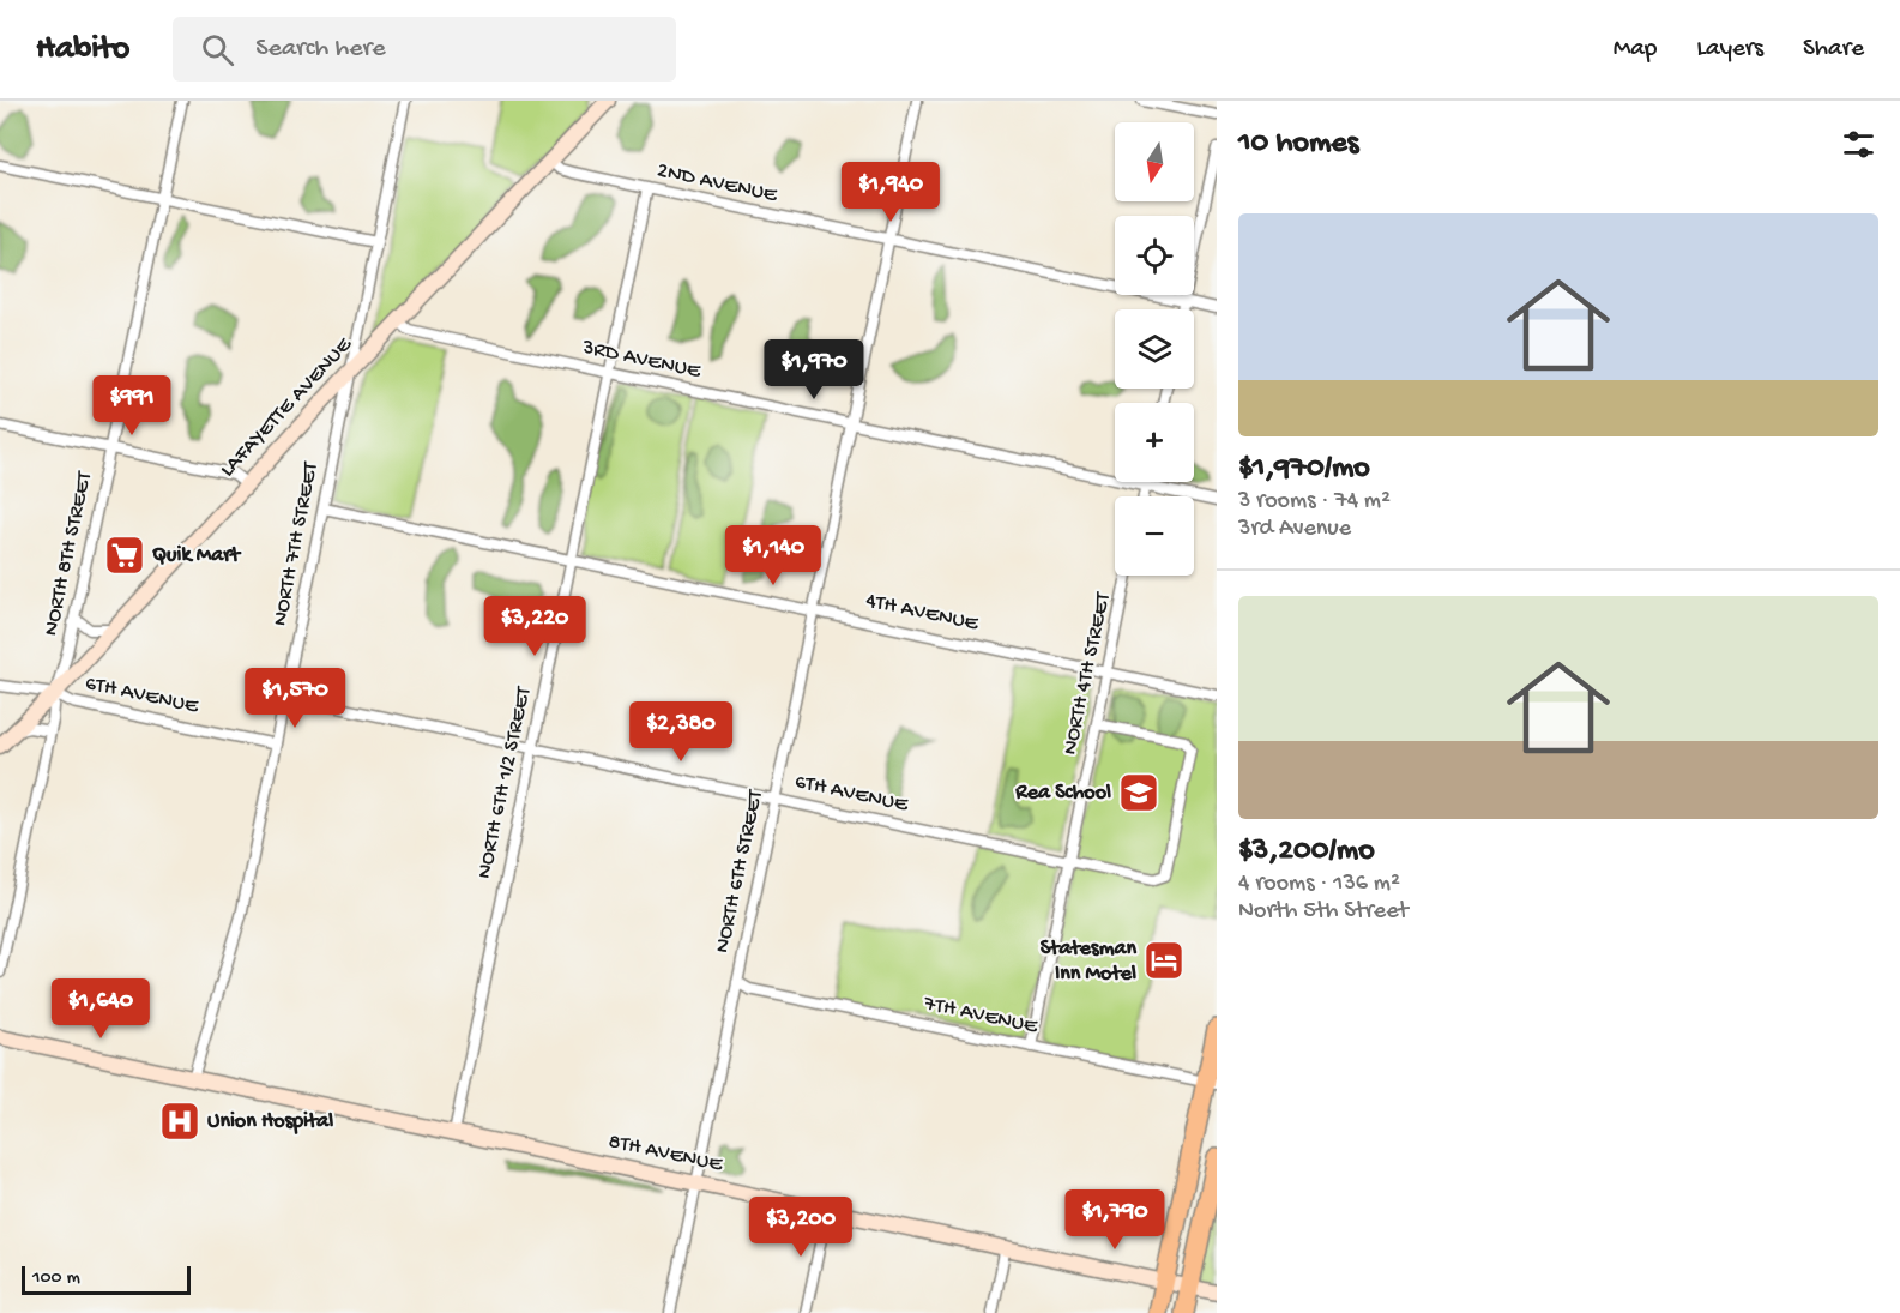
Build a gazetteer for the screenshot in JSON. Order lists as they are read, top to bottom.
{
  "streets": {
    "street": [
      "2ND AVENUE",
      "3RD AVENUE",
      "LAFAYETTE AVENUE",
      "NORTH 7TH STREET",
      "NORTH 8TH STREET",
      "4TH AVENUE",
      "NORTH 4TH STREET",
      "6TH AVENUE",
      "NORTH 6TH 1/2 STREET",
      "NORTH 6TH STREET",
      "7TH AVENUE",
      "8TH AVENUE"
    ]
  },
  "crossings": [
    ["2ND AVENUE", "LAFAYETTE AVENUE"],
    ["2ND AVENUE", "NORTH 6TH 1/2 STREET"],
    ["2ND AVENUE", "NORTH 6TH STREET"],
    ["3RD AVENUE", "LAFAYETTE AVENUE"],
    ["3RD AVENUE", "NORTH 6TH 1/2 STREET"],
    ["3RD AVENUE", "NORTH 6TH STREET"],
    ["LAFAYETTE AVENUE", "NORTH 7TH STREET"],
    ["LAFAYETTE AVENUE", "NORTH 8TH STREET"],
    ["LAFAYETTE AVENUE", "6TH AVENUE"],
    ["NORTH 7TH STREET", "4TH AVENUE"],
    ["NORTH 7TH STREET", "6TH AVENUE"],
    ["NORTH 7TH STREET", "8TH AVENUE"],
    ["NORTH 8TH STREET", "6TH AVENUE"],
    ["4TH AVENUE", "NORTH 4TH STREET"],
    ["4TH AVENUE", "NORTH 6TH 1/2 STREET"],
    ["4TH AVENUE", "NORTH 6TH STREET"],
    ["NORTH 4TH STREET", "6TH AVENUE"],
    ["NORTH 4TH STREET", "7TH AVENUE"],
    ["6TH AVENUE", "NORTH 6TH 1/2 STREET"],
    ["6TH AVENUE", "NORTH 6TH STREET"],
    ["NORTH 6TH 1/2 STREET", "8TH AVENUE"],
    ["NORTH 6TH STREET", "7TH AVENUE"],
    ["NORTH 6TH STREET", "8TH AVENUE"]
  ],
  "places": {
    "supermarket": ["Quik Mart"],
    "school or university": ["Rea School"],
    "hotel": ["Statesman Inn Motel"],
    "hospital": ["Union Hospital"]
  },
  "scale_bar": "100 m",
  "north": "bottom",
  "page": {
    "header": "Habito",
    "search": "Search here",
    "nav": ["Map", "Layers", "Share"],
    "heading": "10 homes",
    "map_buttons": ["+", "−"],
    "price": [
      "$1,940",
      "$1,970",
      "$991",
      "$1,140",
      "$3,220",
      "$1,570",
      "$2,380",
      "$1,640",
      "$1,790",
      "$3,200"
    ],
    "list": [
      {
        "name": "$1,970/mo",
        "note": "3 rooms · 74 m² · 3rd Avenue"
      },
      {
        "name": "$3,200/mo",
        "note": "4 rooms · 136 m² · North 5th Street"
      }
    ],
    "scale": "100 m"
  }
}
